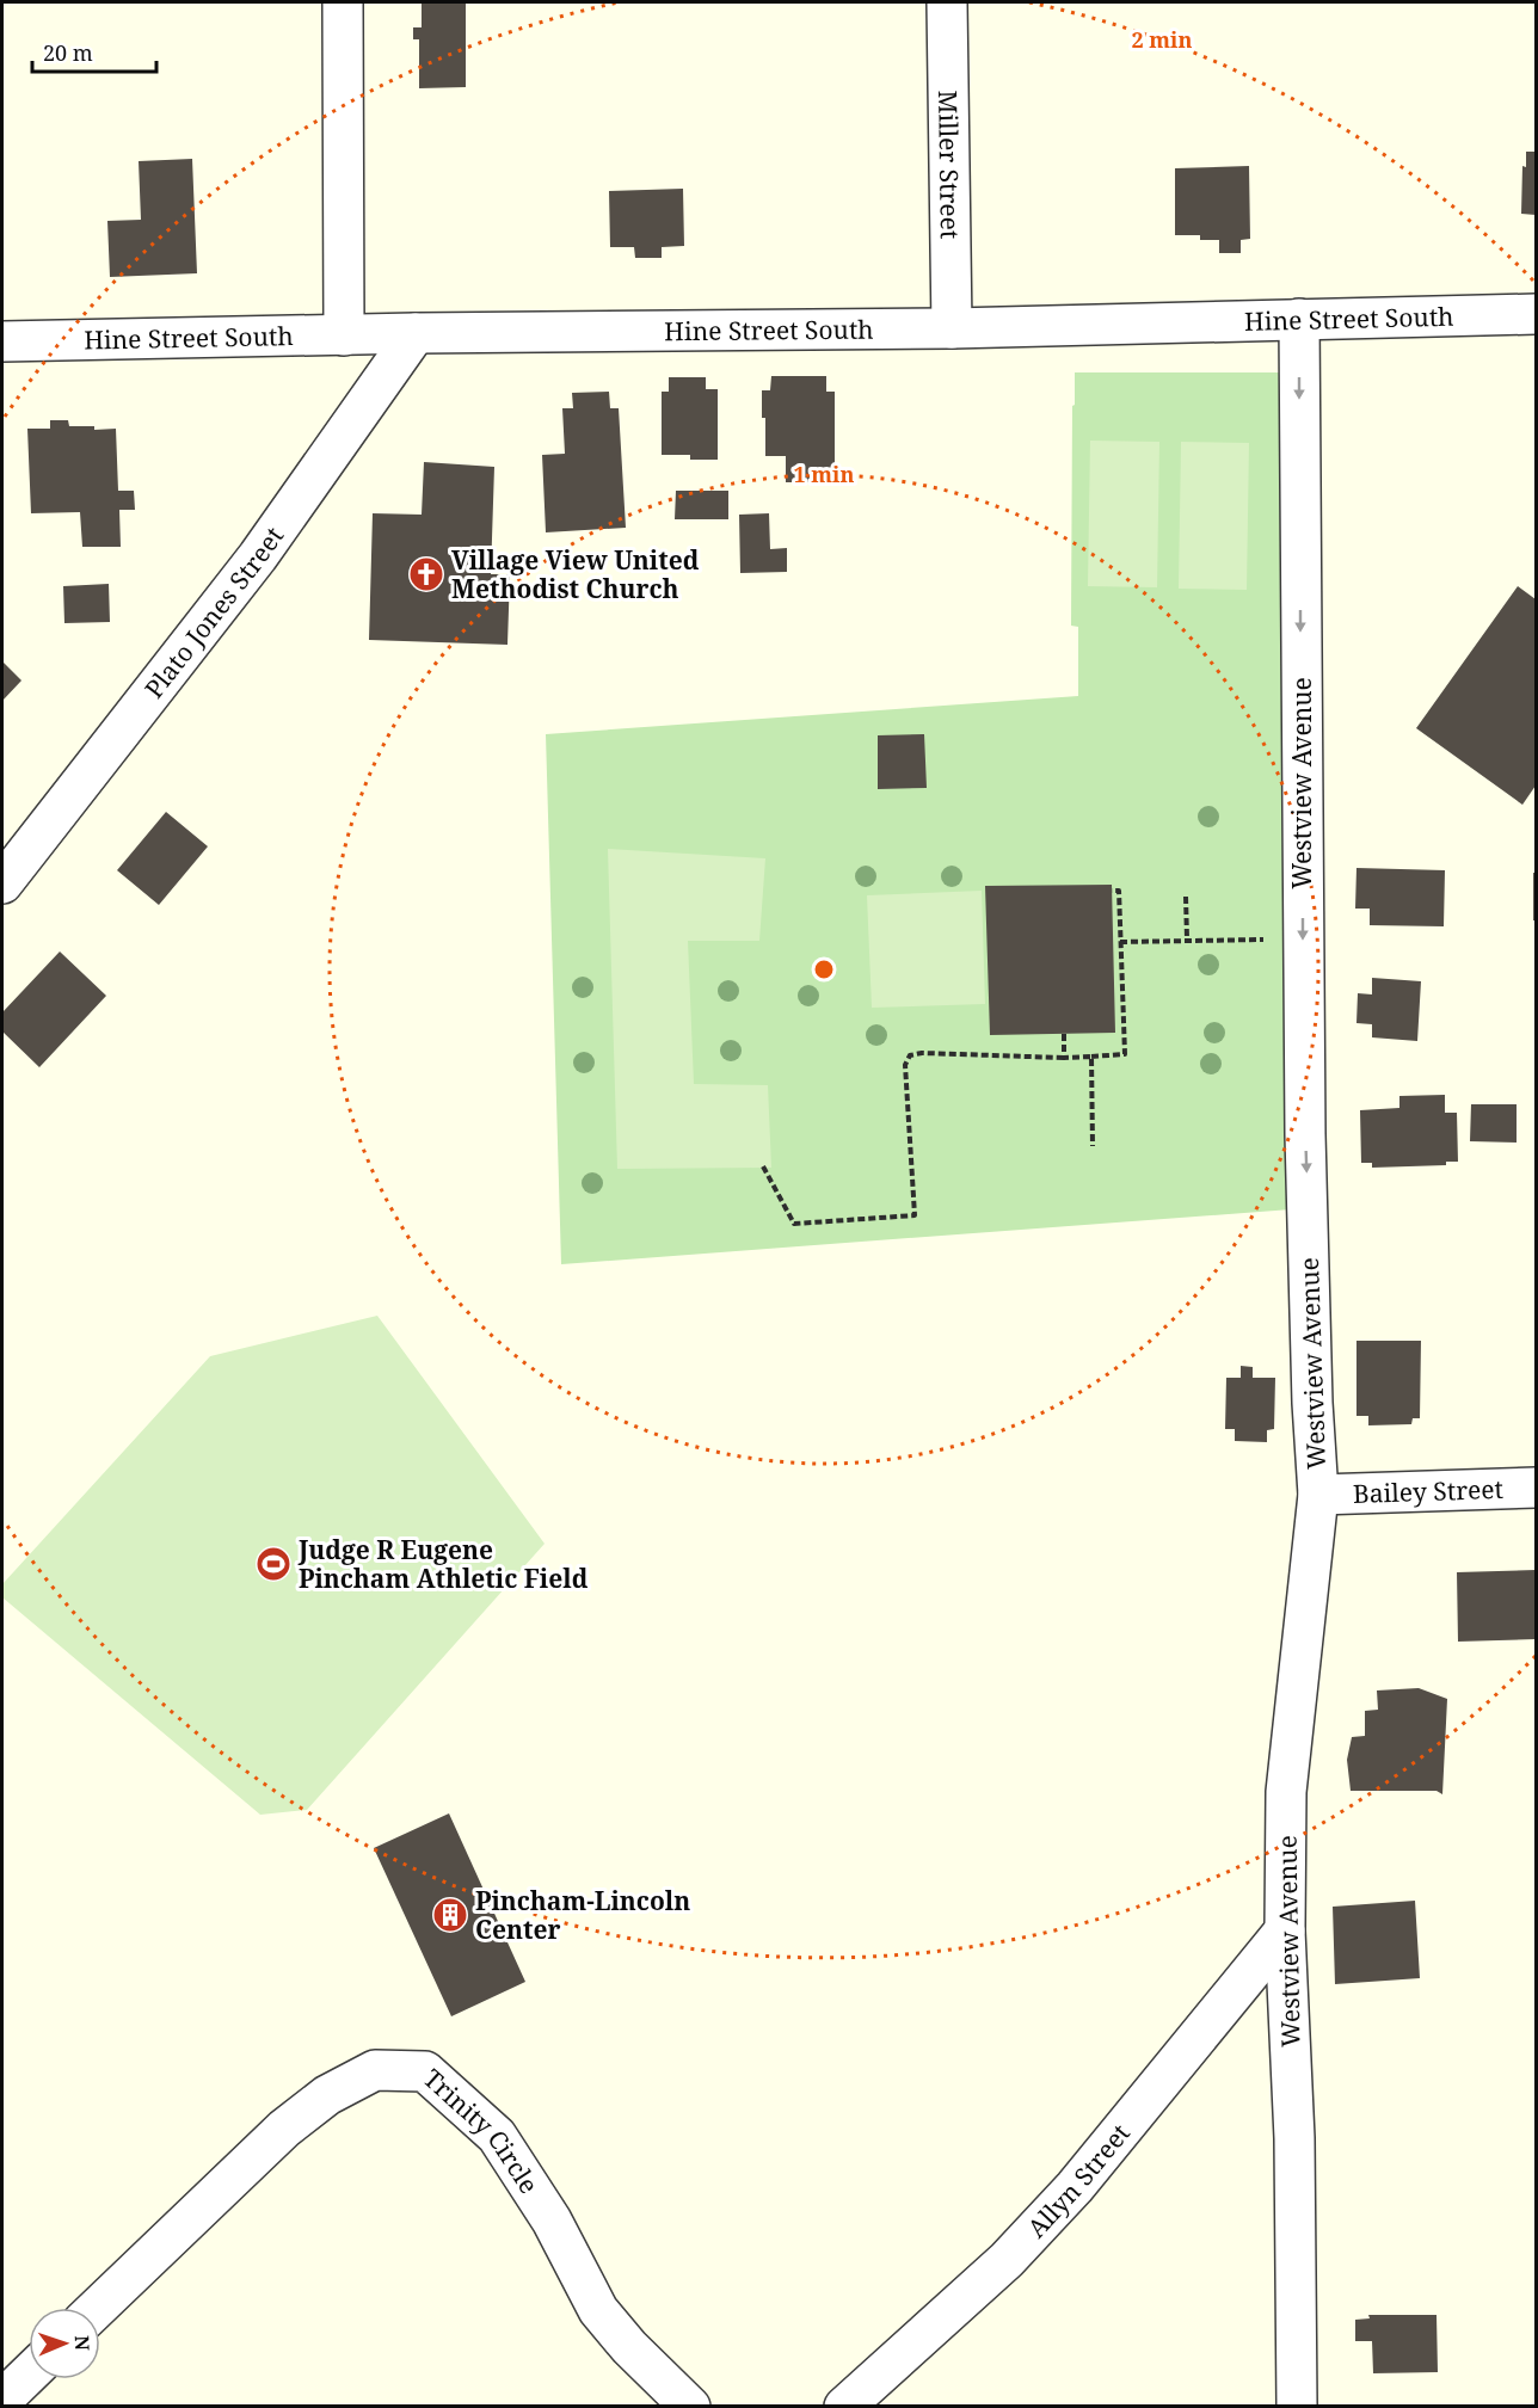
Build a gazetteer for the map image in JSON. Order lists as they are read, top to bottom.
{
  "streets": {
    "street": [
      "Miller Street",
      "Hine Street South",
      "Plato Jones Street",
      "Westview Avenue",
      "Bailey Street",
      "Trinity Circle",
      "Allyn Street"
    ]
  },
  "crossings": [
    ["Miller Street", "Hine Street South"],
    ["Hine Street South", "Plato Jones Street"],
    ["Hine Street South", "Westview Avenue"],
    ["Westview Avenue", "Bailey Street"],
    ["Westview Avenue", "Allyn Street"]
  ],
  "one_way": ["Westview Avenue"],
  "places": {
    "church": ["Village View United Methodist Church"],
    "sports": ["Judge R Eugene Pincham Athletic Field"],
    "building": ["Pincham-Lincoln Center"]
  },
  "scale_bar": "20 m",
  "north": "right",
  "rings": ["2 min", "1 min"]
}
